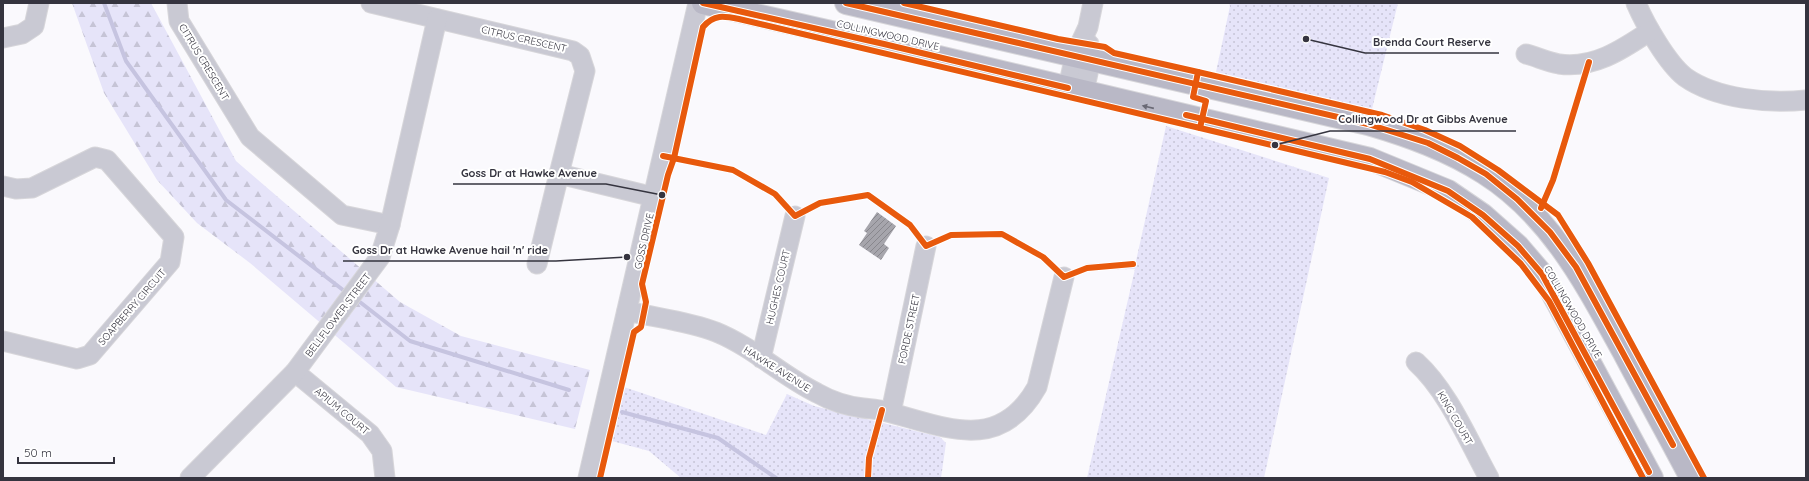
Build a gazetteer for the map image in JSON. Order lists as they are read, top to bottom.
{
  "streets": {
    "main road": ["COLLINGWOOD DRIVE"],
    "street": [
      "CITRUS CRESCENT",
      "GOSS DRIVE",
      "HUGHES COURT",
      "SOAPBERRY CIRCUIT",
      "BELLFLOWER STREET",
      "FORDE STREET",
      "HAWKE AVENUE",
      "APIUM COURT",
      "KING COURT"
    ]
  },
  "crossings": [
    ["CITRUS CRESCENT", "BELLFLOWER STREET"],
    ["GOSS DRIVE", "HAWKE AVENUE"],
    ["HUGHES COURT", "HAWKE AVENUE"],
    ["BELLFLOWER STREET", "APIUM COURT"],
    ["FORDE STREET", "HAWKE AVENUE"]
  ],
  "places": [
    "Brenda Court Reserve",
    "Collingwood Dr at Gibbs Avenue",
    "Goss Dr at Hawke Avenue",
    "Goss Dr at Hawke Avenue hail 'n' ride"
  ],
  "scale_bar": "50 m"
}
